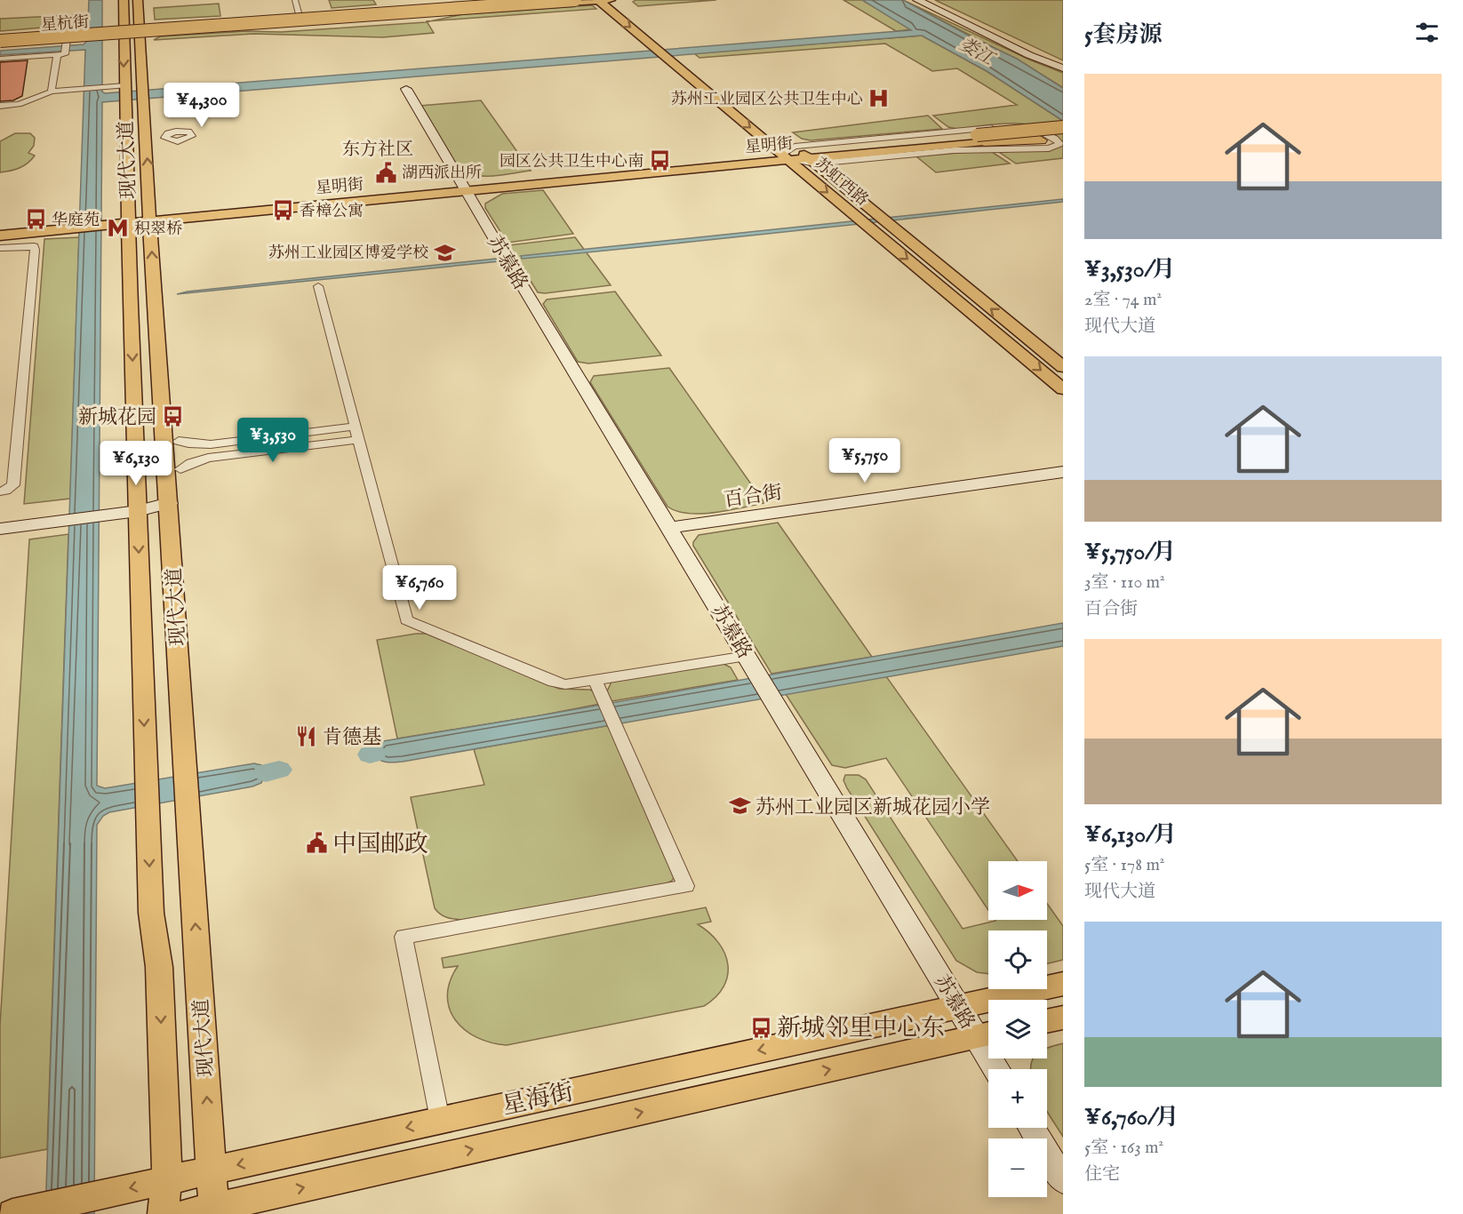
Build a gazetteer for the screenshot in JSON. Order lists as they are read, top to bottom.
{
  "streets": {
    "main road": [
      "星杭街",
      "星明街",
      "现代大道",
      "苏虹西路",
      "苏慕路",
      "百合街",
      "星海街"
    ]
  },
  "crossings": [
    ["星杭街", "现代大道"],
    ["星杭街", "苏虹西路"],
    ["星明街", "现代大道"],
    ["星明街", "苏虹西路"],
    ["星明街", "苏慕路"],
    ["现代大道", "星海街"],
    ["苏慕路", "百合街"],
    ["苏慕路", "星海街"]
  ],
  "districts": ["东方社区"],
  "water": ["娄江"],
  "places": {
    "hospital": ["苏州工业园区公共卫生中心"],
    "bus stop": [
      "园区公共卫生中心南",
      "香樟公寓",
      "华庭苑",
      "新城花园",
      "新城邻里中心东"
    ],
    "public building": ["湖西派出所", "中国邮政"],
    "metro station": ["积翠桥"],
    "school or university": ["苏州工业园区博爱学校", "苏州工业园区新城花园小学"],
    "restaurant": ["肯德基"]
  },
  "north": "right",
  "page": {
    "heading": "5套房源",
    "list": [
      {
        "name": "¥3,530/月",
        "note": "2室 · 74 m² · 现代大道"
      },
      {
        "name": "¥5,750/月",
        "note": "3室 · 110 m² · 百合街"
      },
      {
        "name": "¥6,130/月",
        "note": "5室 · 178 m² · 现代大道"
      },
      {
        "name": "¥6,760/月",
        "note": "5室 · 163 m² · 住宅"
      }
    ],
    "price": [
      "¥4,300",
      "¥3,530",
      "¥5,750",
      "¥6,130",
      "¥6,760"
    ],
    "map_buttons": ["+", "−"]
  }
}
